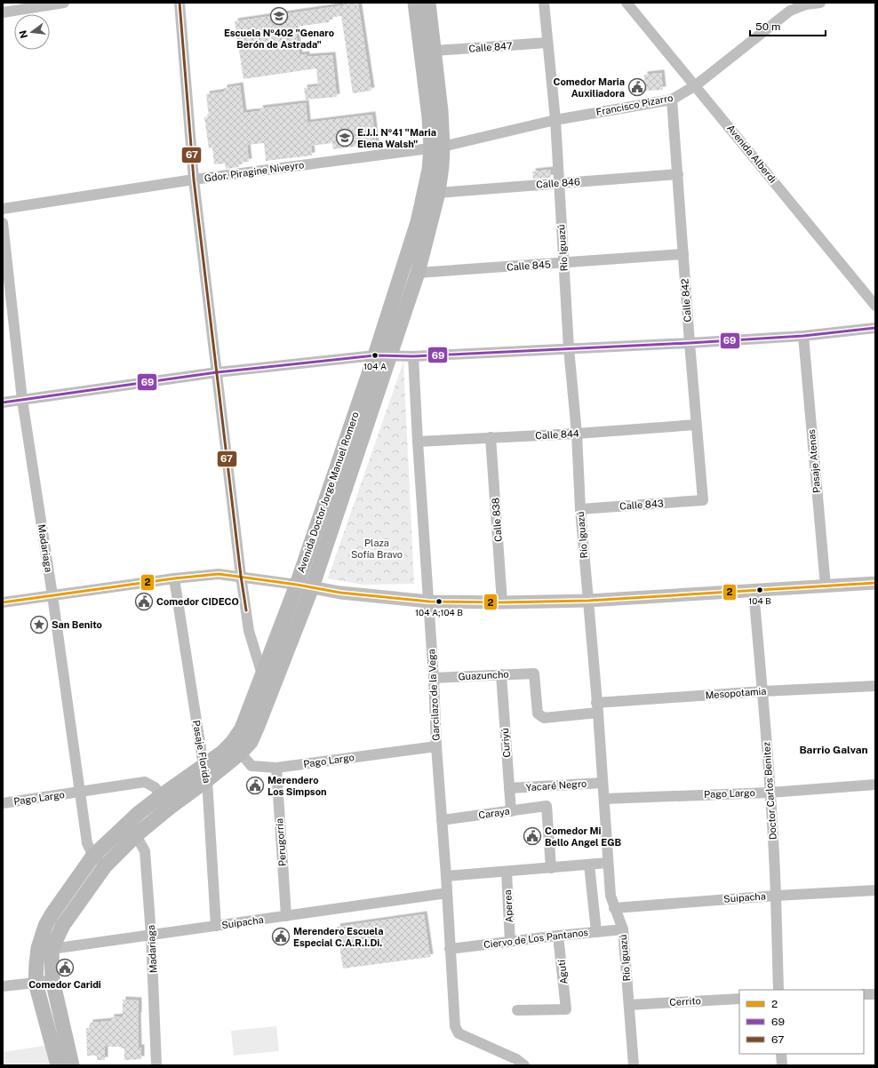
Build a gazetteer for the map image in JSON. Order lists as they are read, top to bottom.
{
  "streets": {
    "main road": ["Avenida Doctor Jorge Manuel Romero"],
    "street": [
      "Calle 847",
      "Francisco Pizarro",
      "Avenida Alberdi",
      "Gdor. Piragine Niveyro",
      "Calle 846",
      "Río Iguazú",
      "Calle 845",
      "Calle 842",
      "Calle 844",
      "Pasaje Atenas",
      "Calle 843",
      "Calle 838",
      "Madariaga",
      "Guazuncho",
      "Mesopotamia",
      "Garcilazo de la Vega",
      "Curiyú",
      "Pasaje Florida",
      "Pago Largo",
      "Yacaré Negro",
      "Doctor Carlos Benitez",
      "Caraya",
      "Perugorría",
      "Suipacha",
      "Aperea",
      "Ciervo de Los Pantanos",
      "Agutí",
      "Cerrito"
    ]
  },
  "crossings": [
    ["Calle 847", "Río Iguazú"],
    ["Calle 847", "Avenida Doctor Jorge Manuel Romero"],
    ["Francisco Pizarro", "Avenida Alberdi"],
    ["Francisco Pizarro", "Gdor. Piragine Niveyro"],
    ["Francisco Pizarro", "Río Iguazú"],
    ["Francisco Pizarro", "Calle 842"],
    ["Francisco Pizarro", "Avenida Doctor Jorge Manuel Romero"],
    ["Gdor. Piragine Niveyro", "Avenida Doctor Jorge Manuel Romero"],
    ["Calle 846", "Río Iguazú"],
    ["Calle 846", "Calle 842"],
    ["Calle 846", "Avenida Doctor Jorge Manuel Romero"],
    ["Río Iguazú", "Calle 845"],
    ["Río Iguazú", "Calle 844"],
    ["Río Iguazú", "Calle 843"],
    ["Río Iguazú", "Mesopotamia"],
    ["Río Iguazú", "Pago Largo"],
    ["Río Iguazú", "Yacaré Negro"],
    ["Río Iguazú", "Suipacha"],
    ["Río Iguazú", "Ciervo de Los Pantanos"],
    ["Río Iguazú", "Cerrito"],
    ["Calle 845", "Calle 842"],
    ["Calle 845", "Avenida Doctor Jorge Manuel Romero"],
    ["Calle 842", "Calle 844"],
    ["Calle 842", "Calle 843"],
    ["Calle 844", "Calle 838"],
    ["Calle 844", "Garcilazo de la Vega"],
    ["Avenida Doctor Jorge Manuel Romero", "Madariaga"],
    ["Avenida Doctor Jorge Manuel Romero", "Pasaje Florida"],
    ["Avenida Doctor Jorge Manuel Romero", "Pago Largo"],
    ["Avenida Doctor Jorge Manuel Romero", "Suipacha"],
    ["Madariaga", "Pago Largo"],
    ["Madariaga", "Suipacha"],
    ["Guazuncho", "Mesopotamia"],
    ["Guazuncho", "Garcilazo de la Vega"],
    ["Guazuncho", "Curiyú"],
    ["Mesopotamia", "Doctor Carlos Benitez"],
    ["Garcilazo de la Vega", "Pago Largo"],
    ["Garcilazo de la Vega", "Caraya"],
    ["Garcilazo de la Vega", "Suipacha"],
    ["Garcilazo de la Vega", "Ciervo de Los Pantanos"],
    ["Curiyú", "Yacaré Negro"],
    ["Curiyú", "Caraya"],
    ["Pasaje Florida", "Suipacha"],
    ["Pago Largo", "Doctor Carlos Benitez"],
    ["Pago Largo", "Perugorría"],
    ["Doctor Carlos Benitez", "Suipacha"],
    ["Perugorría", "Suipacha"],
    ["Aperea", "Ciervo de Los Pantanos"],
    ["Ciervo de Los Pantanos", "Agutí"]
  ],
  "districts": ["Barrio Galvan"],
  "parks": ["Plaza Sofía Bravo"],
  "places": {
    "school or university": ["Escuela Nº402 \"Genaro Berón de Astrada\"", "E.J.I. Nº41 \"Maria Elena Walsh\""],
    "public building": [
      "Comedor Maria Auxiliadora",
      "Comedor CIDECO",
      "Merendero Los Simpson",
      "Comedor Mi Bello Angel EGB",
      "Merendero Escuela Especial C.A.R.I.Di.",
      "Comedor Caridi"
    ],
    "other": ["104 A", "104 B", "104 A;104 B"],
    "place": ["San Benito"]
  },
  "lines": ["transit line 67", "transit line 69", "transit line 2"],
  "legend": ["2", "69", "67"],
  "scale_bar": "50 m",
  "north": "left"
}
